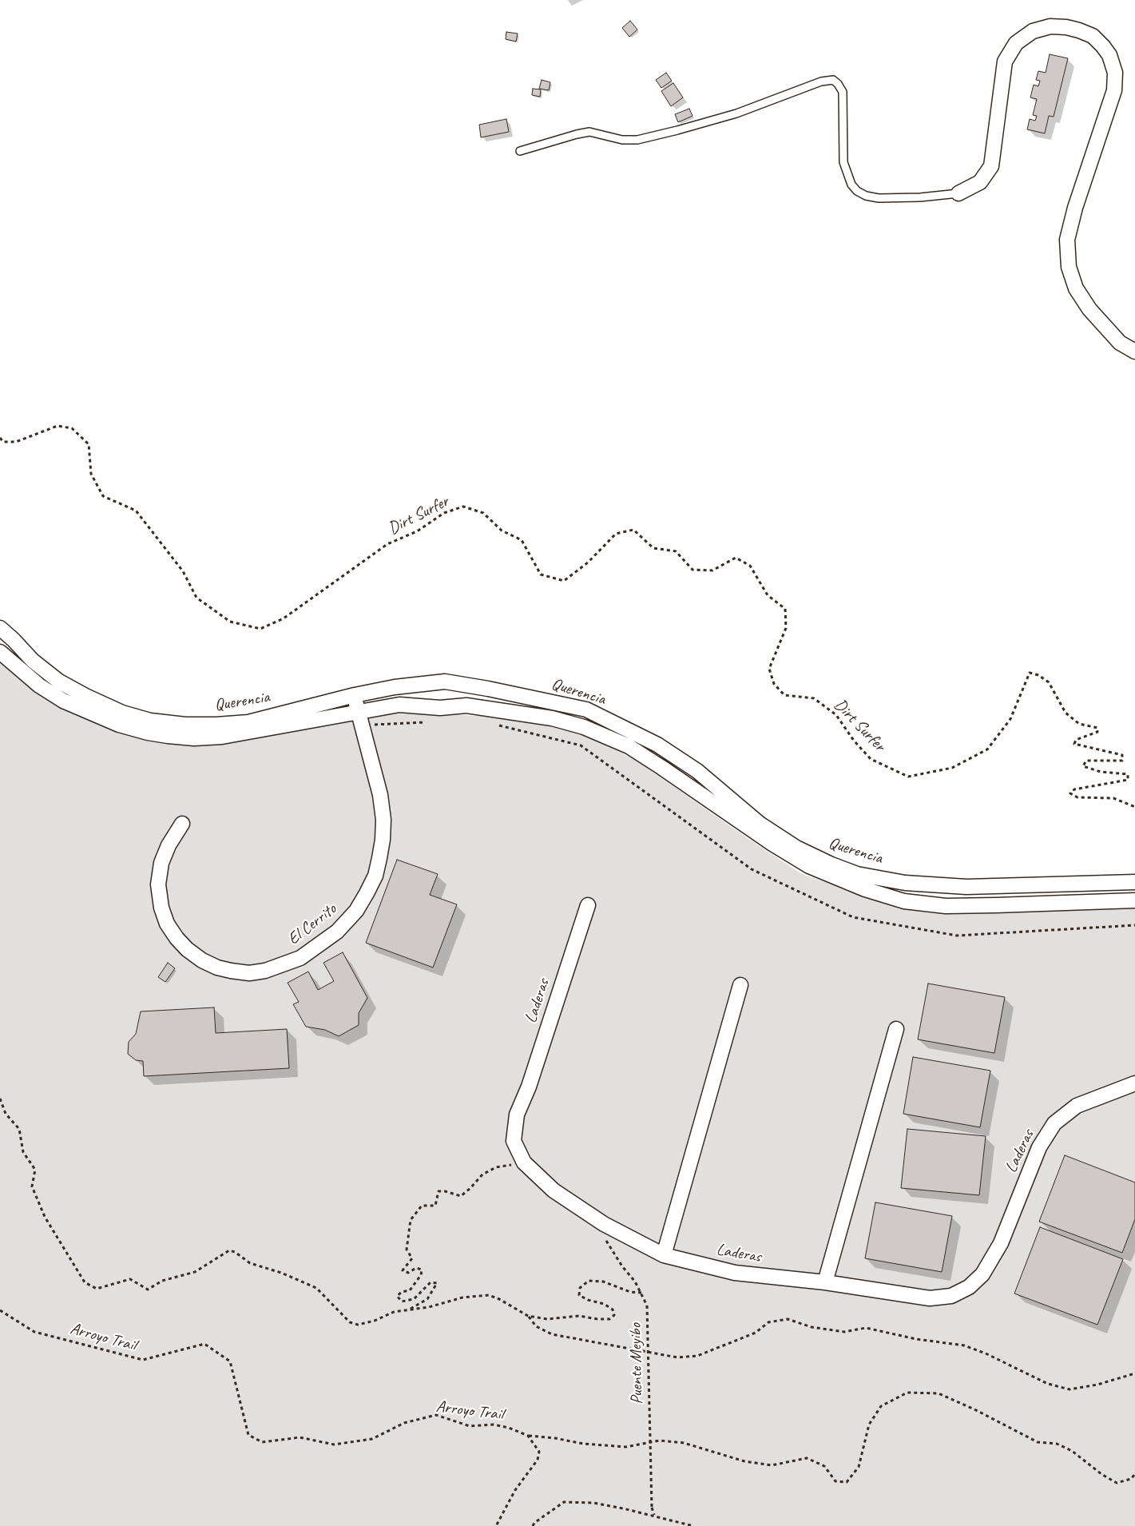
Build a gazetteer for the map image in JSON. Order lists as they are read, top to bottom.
{
  "streets": {
    "street": ["Querencia", "El Cerrito", "Laderas"],
    "path": ["Dirt Surfer", "Arroyo Trail", "Puente Meyibo"]
  },
  "crossings": [
    ["Querencia", "El Cerrito"],
    ["Laderas", "Puente Meyibo"]
  ]
}
